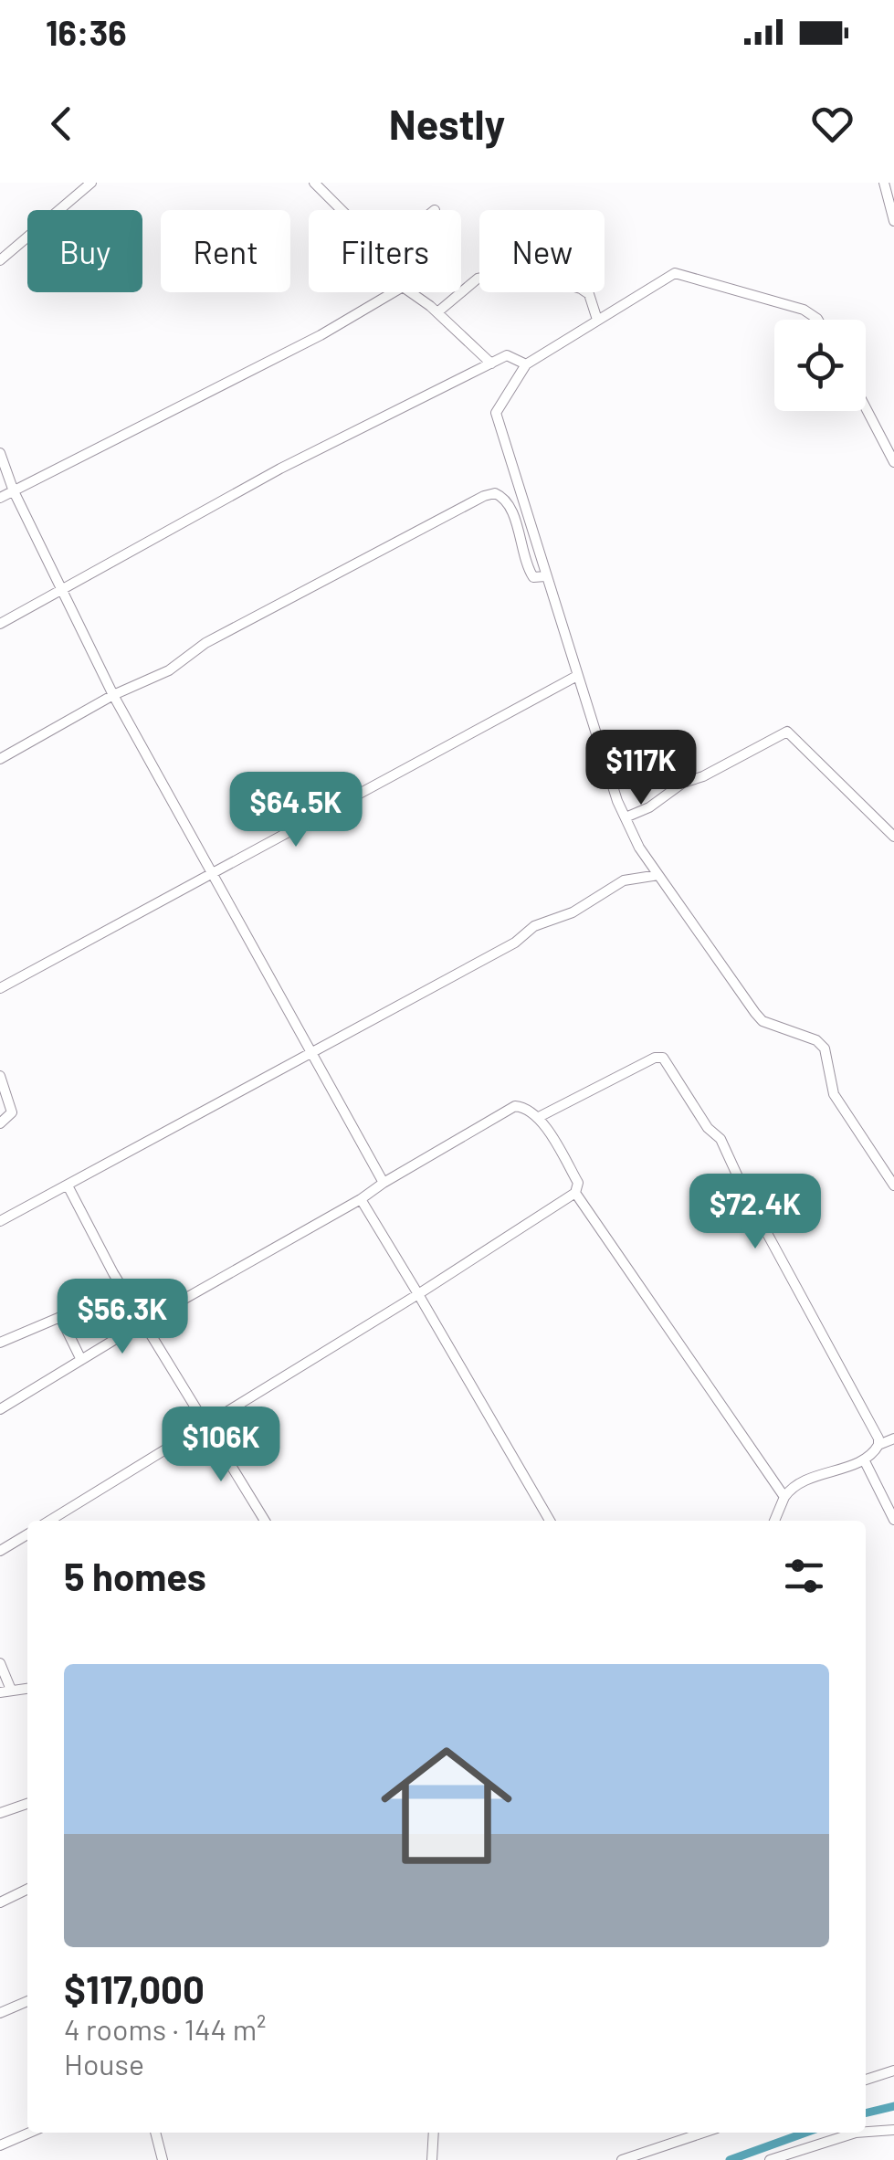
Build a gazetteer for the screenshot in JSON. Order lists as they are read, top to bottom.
{
  "page": {
    "status": "16:36",
    "header": "Nestly",
    "chip": [
      "Buy",
      "Rent",
      "Filters",
      "New"
    ],
    "price": [
      "$117K",
      "$64.5K",
      "$72.4K",
      "$56.3K",
      "$106K"
    ],
    "heading": "5 homes",
    "list": [
      {
        "name": "$117,000",
        "note": "4 rooms · 144 m² · House"
      }
    ]
  }
}
